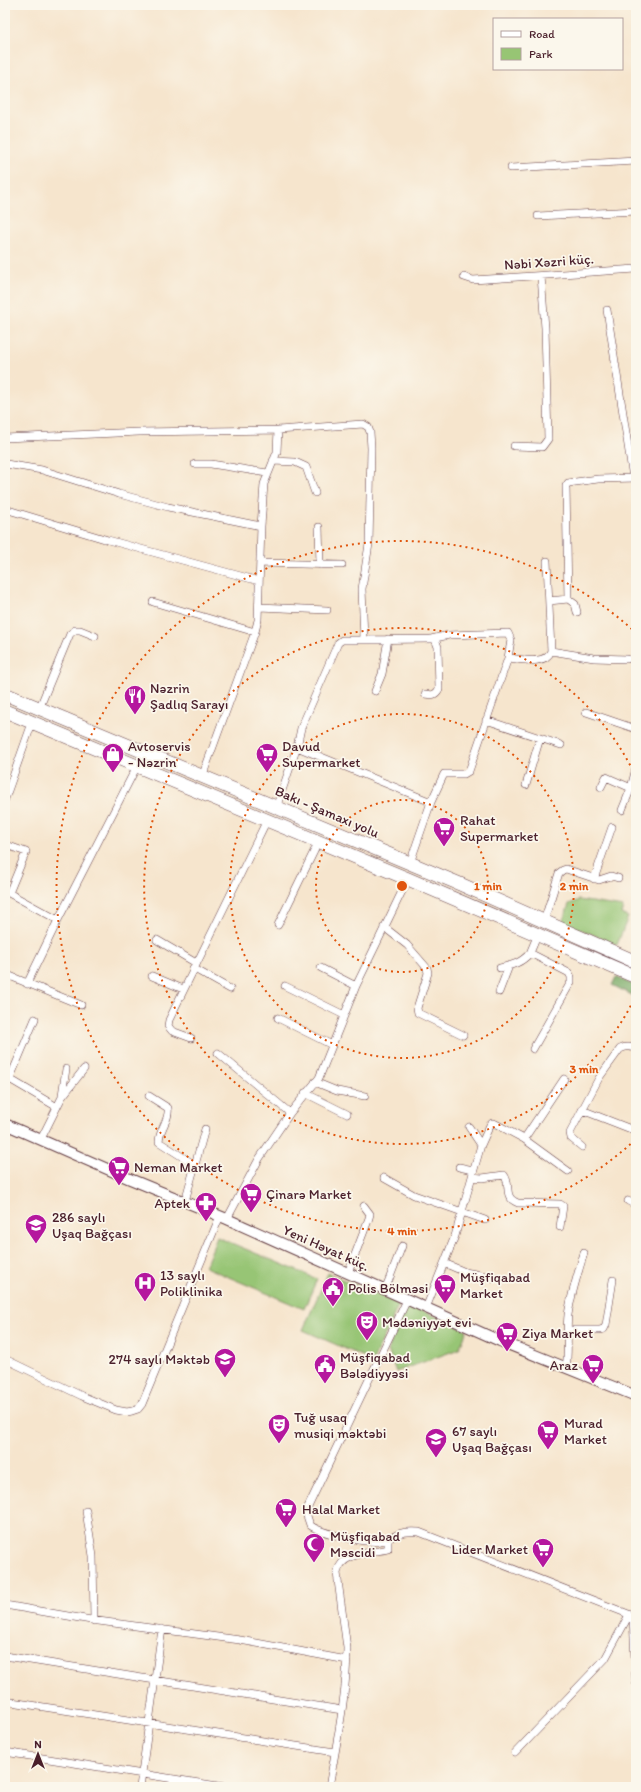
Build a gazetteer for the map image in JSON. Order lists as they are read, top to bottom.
{
  "streets": {
    "highway": ["Bakı - Şamaxı yolu"],
    "street": ["Nəbi Xəzri küç.", "Yeni Həyat küç."]
  },
  "places": {
    "restaurant": ["Nəzrin Şadlıq Sarayı"],
    "shop": ["Avtoservis - Nəzrin"],
    "supermarket": [
      "Davud Supermarket",
      "Rahat Supermarket",
      "Neman Market",
      "Çinarə Market",
      "Müşfiqabad Market",
      "Ziya Market",
      "Araz",
      "Murad Market",
      "Halal Market",
      "Lider Market"
    ],
    "pharmacy": ["Aptek"],
    "school or university": ["286 saylı Uşaq Bağçası", "274 saylı Məktəb", "67 saylı Uşaq Bağçası"],
    "hospital": ["13 saylı Poliklinika"],
    "public building": ["Polis Bölməsi", "Müşfiqabad Bələdiyyəsi"],
    "theatre": ["Mədəniyyət evi", "Tuğ usaq musiqi məktəbi"],
    "mosque": ["Müşfiqabad Məscidi"]
  },
  "legend": ["Road", "Park"],
  "north": "top",
  "rings": [
    "1 min",
    "2 min",
    "3 min",
    "4 min"
  ]
}
